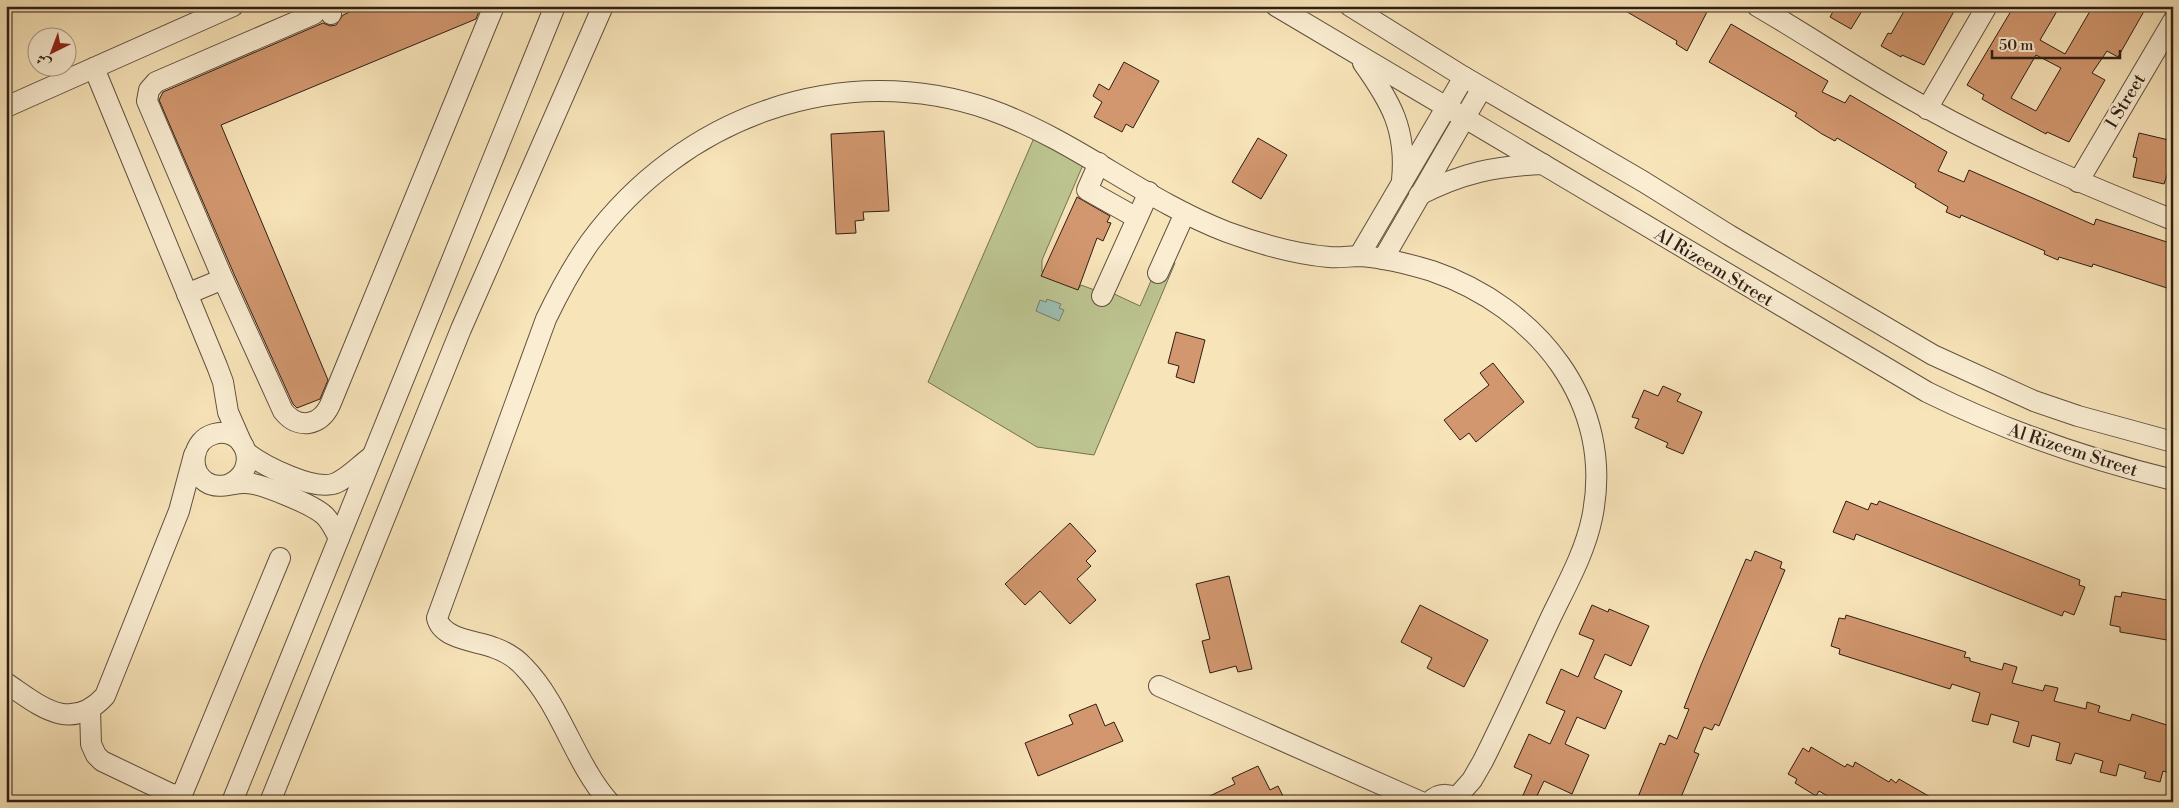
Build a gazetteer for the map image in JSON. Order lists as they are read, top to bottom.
{
  "streets": {
    "street": ["1 Street", "Al Rizeem Street"]
  },
  "scale_bar": "50 m",
  "north": "bottom left"
}
